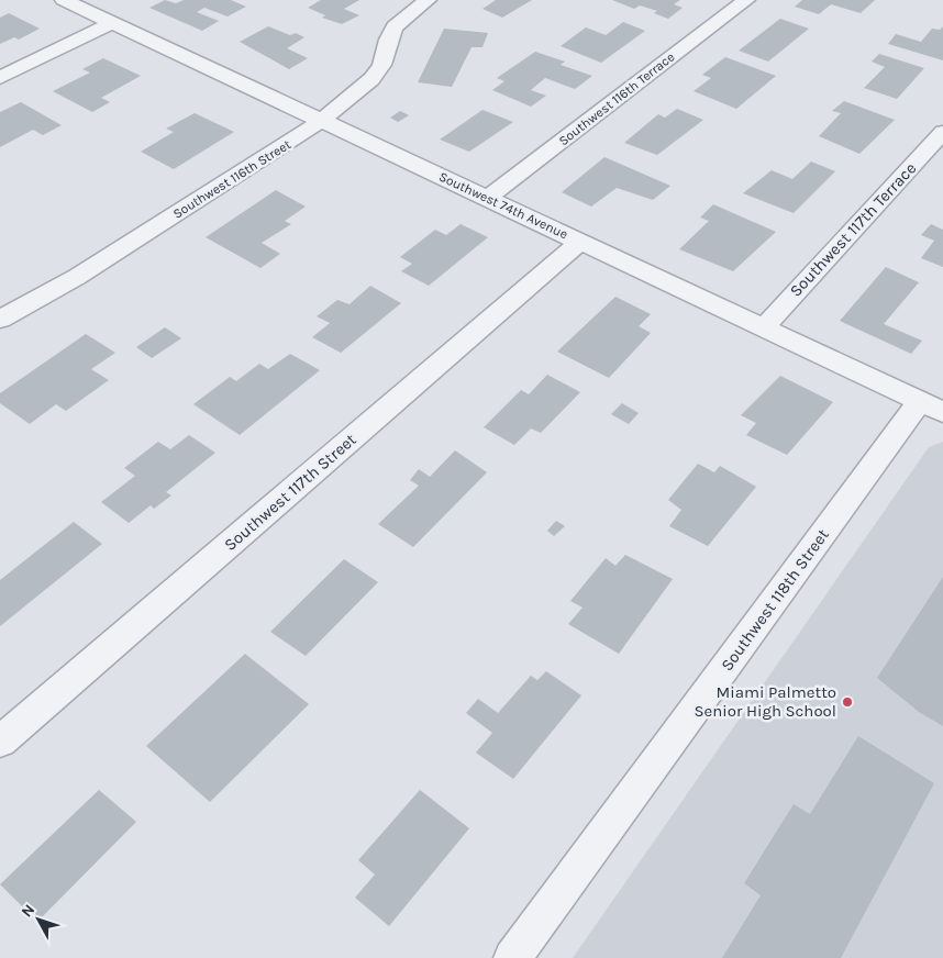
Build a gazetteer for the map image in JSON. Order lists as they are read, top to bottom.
{
  "streets": {
    "street": [
      "Southwest 116th Terrace",
      "Southwest 116th Street",
      "Southwest 74th Avenue",
      "Southwest 117th Terrace",
      "Southwest 117th Street",
      "Southwest 118th Street"
    ]
  },
  "crossings": [
    ["Southwest 116th Terrace", "Southwest 74th Avenue"],
    ["Southwest 116th Street", "Southwest 74th Avenue"],
    ["Southwest 74th Avenue", "Southwest 117th Terrace"],
    ["Southwest 74th Avenue", "Southwest 117th Street"],
    ["Southwest 74th Avenue", "Southwest 118th Street"]
  ],
  "places": ["Miami Palmetto Senior High School"],
  "north": "top left"
}
